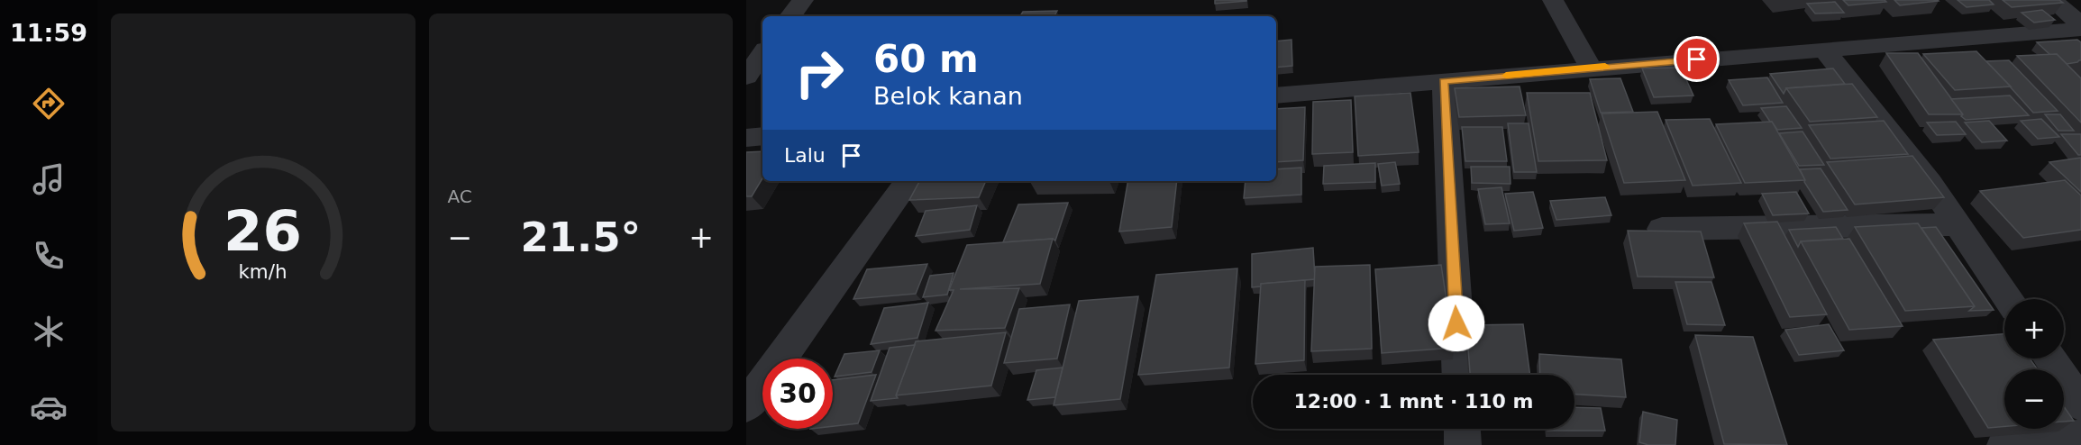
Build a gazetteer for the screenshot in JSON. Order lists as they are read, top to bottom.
{
  "page": {
    "tabs": "11:59",
    "tile": "AC",
    "turn": ["60 m", "Belok kanan"],
    "then": "Lalu",
    "heat": ["−", "21.5°", "+"],
    "map_buttons": ["+", "−"],
    "limit": "30",
    "trip": "12:00 · 1 mnt · 110 m",
    "gauge": ["26", "km/h"]
  }
}
